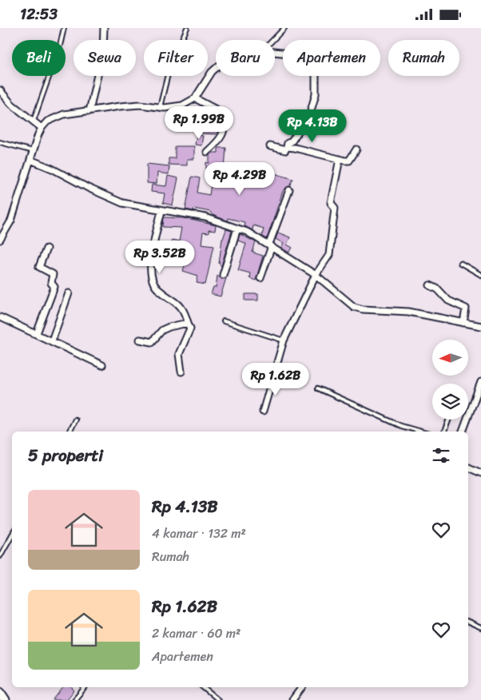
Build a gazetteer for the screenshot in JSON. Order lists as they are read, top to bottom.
{
  "north": "left",
  "page": {
    "status": "12:53",
    "chip": [
      "Beli",
      "Sewa",
      "Filter",
      "Baru",
      "Apartemen",
      "Rumah"
    ],
    "price": [
      "Rp 1.99B",
      "Rp 4.13B",
      "Rp 4.29B",
      "Rp 3.52B",
      "Rp 1.62B"
    ],
    "heading": "5 properti",
    "list": [
      {
        "name": "Rp 4.13B",
        "note": "4 kamar · 132 m² · Rumah"
      },
      {
        "name": "Rp 1.62B",
        "note": "2 kamar · 60 m² · Apartemen"
      }
    ]
  }
}
